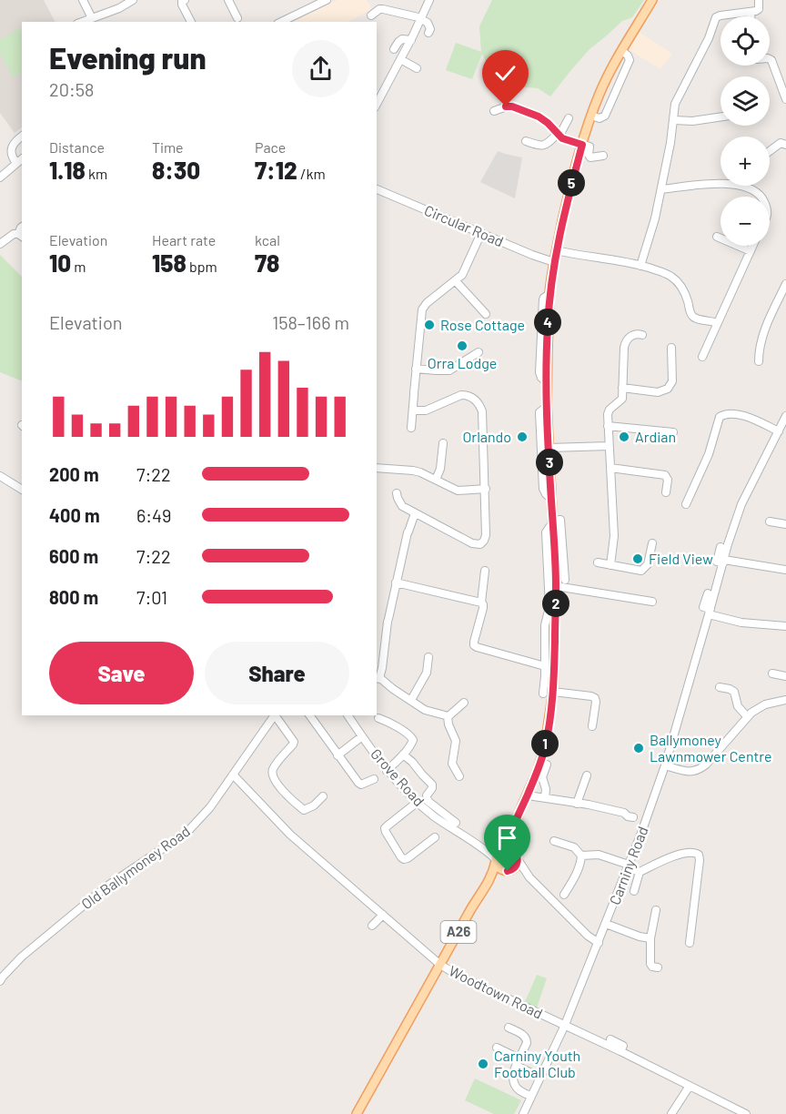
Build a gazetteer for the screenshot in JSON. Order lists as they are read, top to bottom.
{
  "streets": {
    "main road": ["A26"],
    "street": [
      "Circular Road",
      "Grove Road",
      "Carniny Road",
      "Old Ballymoney Road",
      "Woodtown Road"
    ]
  },
  "crossings": [
    ["Circular Road", "A26"],
    ["Grove Road", "A26"],
    ["Carniny Road", "Woodtown Road"],
    ["Old Ballymoney Road", "Woodtown Road"],
    ["A26", "Woodtown Road"]
  ],
  "places": [
    "Rose Cottage",
    "Orra Lodge",
    "Orlando",
    "Ardian",
    "Field View",
    "Ballymoney Lawnmower Centre",
    "Carniny Youth Football Club"
  ],
  "page": {
    "map_buttons": ["+", "−"],
    "heading": ["Evening run", "20:58"],
    "stats": [
      ["Distance", "1.18 km"],
      ["Time", "8:30"],
      ["Pace", "7:12 /km"],
      ["Elevation", "10 m"],
      ["Heart rate", "158 bpm"],
      ["kcal", "78"]
    ],
    "pins": [
      "5",
      "4",
      "3",
      "2",
      "1"
    ],
    "chart": ["Elevation", "158–166 m"],
    "list": [
      {
        "name": "200 m",
        "note": "7:22"
      },
      {
        "name": "400 m",
        "note": "6:49"
      },
      {
        "name": "600 m",
        "note": "7:22"
      },
      {
        "name": "800 m",
        "note": "7:01"
      }
    ],
    "buttons": ["Save", "Share"]
  }
}
